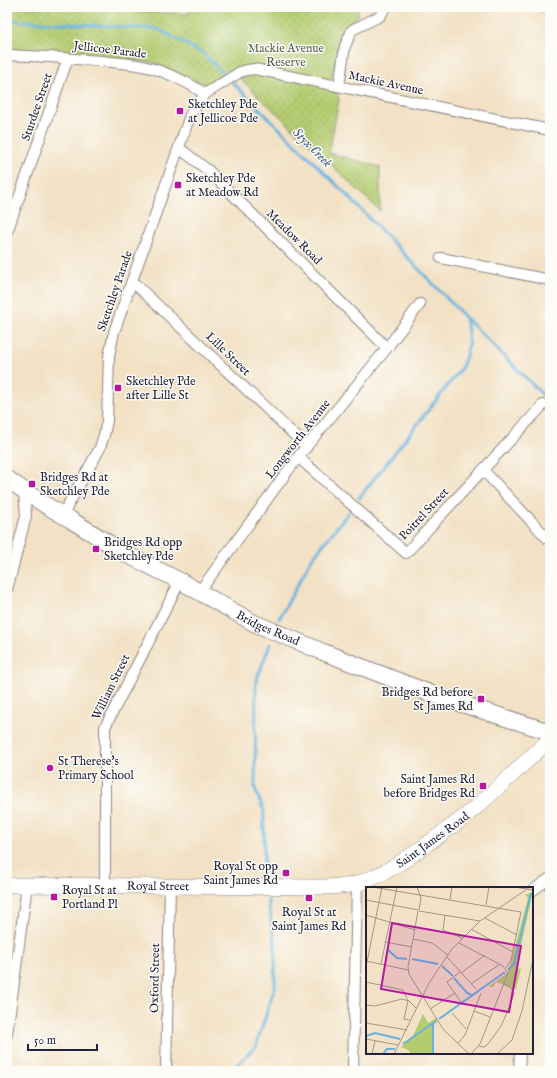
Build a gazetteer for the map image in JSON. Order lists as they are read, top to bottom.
{
  "streets": {
    "main road": ["Bridges Road", "Saint James Road", "Royal Street"],
    "street": [
      "Jellicoe Parade",
      "Mackie Avenue",
      "Sturdee Street",
      "Meadow Road",
      "Sketchley Parade",
      "Lille Street",
      "Longworth Avenue",
      "Poitrel Street",
      "William Street",
      "Oxford Street"
    ]
  },
  "crossings": [
    ["Jellicoe Parade", "Sturdee Street"],
    ["Jellicoe Parade", "Sketchley Parade"],
    ["Mackie Avenue", "Sketchley Parade"],
    ["Meadow Road", "Sketchley Parade"],
    ["Meadow Road", "Longworth Avenue"],
    ["Sketchley Parade", "Lille Street"],
    ["Sketchley Parade", "Bridges Road"],
    ["Lille Street", "Longworth Avenue"],
    ["Longworth Avenue", "Poitrel Street"],
    ["Longworth Avenue", "Bridges Road"],
    ["Bridges Road", "William Street"],
    ["William Street", "Royal Street"],
    ["Saint James Road", "Royal Street"],
    ["Royal Street", "Oxford Street"]
  ],
  "water": ["Styx Creek"],
  "parks": ["Mackie Avenue Reserve"],
  "places": {
    "transit": [
      "Sketchley Pde at Jellicoe Pde",
      "Sketchley Pde at Meadow Rd",
      "Sketchley Pde after Lille St",
      "Bridges Rd at Sketchley Pde",
      "Bridges Rd opp Sketchley Pde",
      "Bridges Rd before St James Rd",
      "Saint James Rd before Bridges Rd",
      "Royal St opp Saint James Rd",
      "Royal St at Portland Pl",
      "Royal St at Saint James Rd"
    ],
    "other": ["St Therese's Primary School"]
  },
  "scale_bar": "50 m"
}
